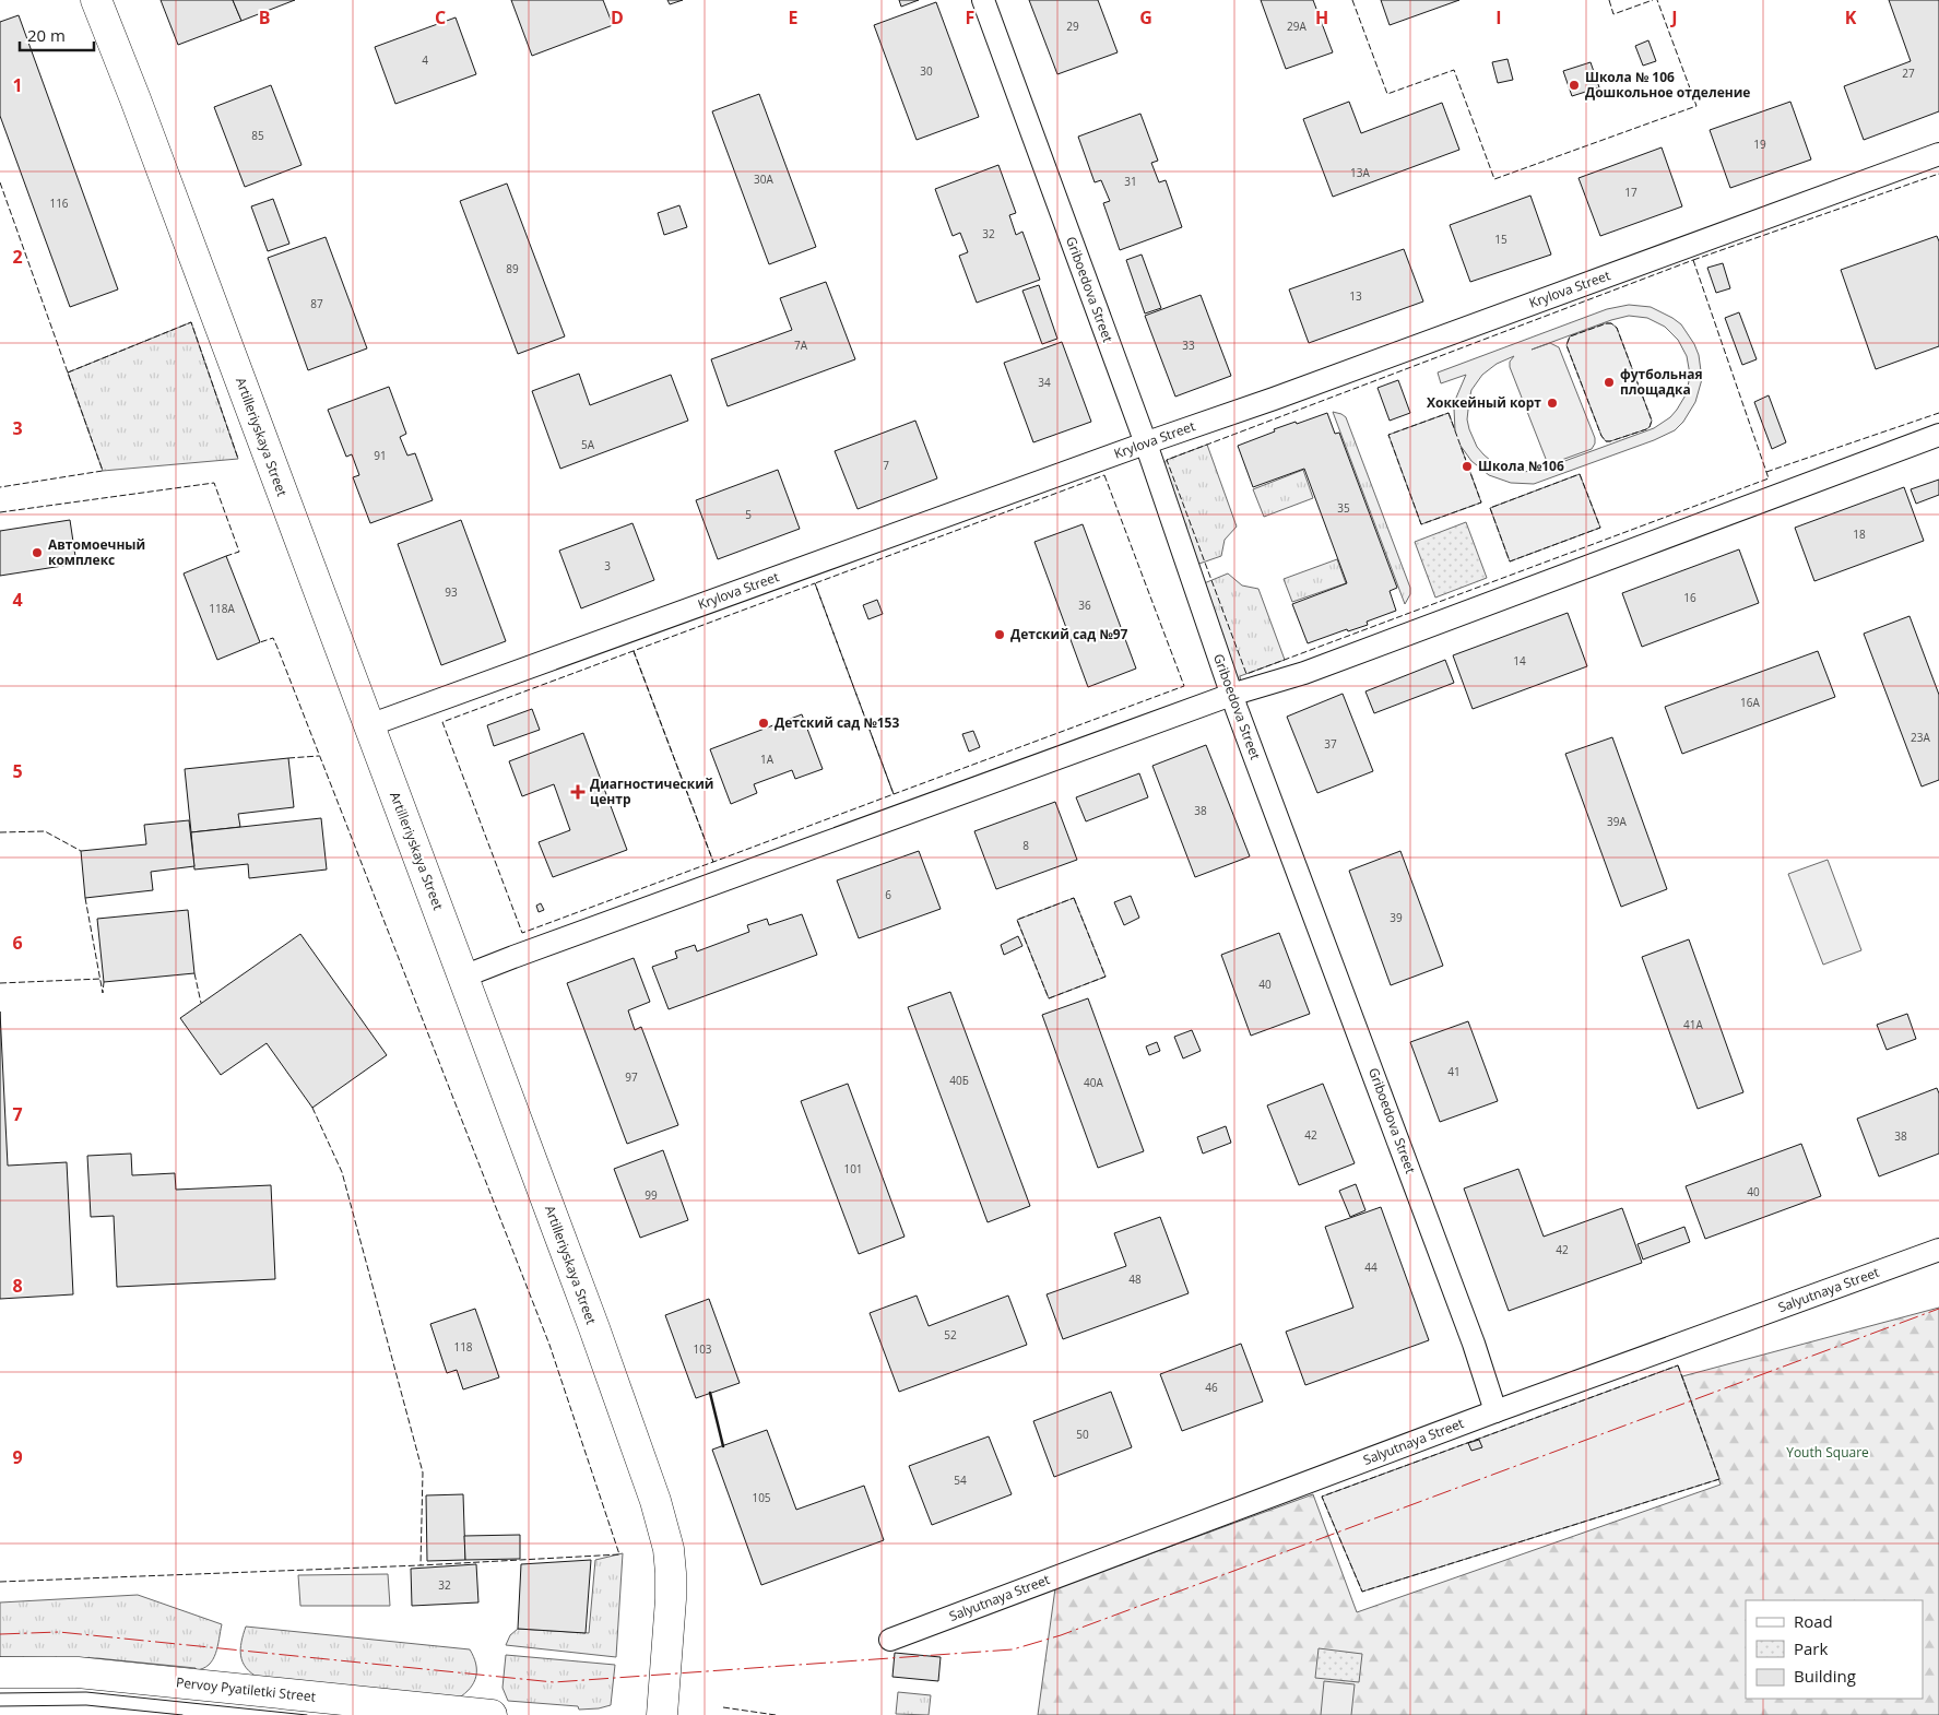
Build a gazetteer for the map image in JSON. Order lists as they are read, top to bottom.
{
  "streets": {
    "street": [
      "Griboedova Street",
      "Krylova Street",
      "Artilleriyskaya Street",
      "Salyutnaya Street",
      "Pervoy Pyatiletki Street"
    ]
  },
  "crossings": [
    ["Griboedova Street", "Krylova Street"],
    ["Griboedova Street", "Salyutnaya Street"],
    ["Krylova Street", "Artilleriyskaya Street"]
  ],
  "parks": ["Youth Square"],
  "places": {
    "other": [
      "Школа № 106 Дошкольное отделение",
      "футбольная площадка",
      "Хоккейный корт",
      "Школа №106",
      "Автомоечный комплекс",
      "Детский сад №97",
      "Детский сад №153"
    ],
    "health": ["Диагностический центр"]
  },
  "house_numbers": [
    "29",
    "29А",
    "4",
    "30",
    "27",
    "85",
    "19",
    "13А",
    "30А",
    "31",
    "17",
    "116",
    "32",
    "15",
    "89",
    "13",
    "87",
    "7А",
    "33",
    "34",
    "5А",
    "91",
    "7",
    "35",
    "5",
    "18",
    "3",
    "93",
    "16",
    "36",
    "118А",
    "14",
    "16А",
    "23А",
    "37",
    "1А",
    "38",
    "39А",
    "8",
    "6",
    "39",
    "40",
    "41А",
    "41",
    "97",
    "40Б",
    "40А",
    "42",
    "38",
    "101",
    "40",
    "99",
    "42",
    "44",
    "48",
    "52",
    "118",
    "103",
    "46",
    "50",
    "54",
    "105",
    "32"
  ],
  "legend": ["Road", "Park", "Building"],
  "scale_bar": "20 m",
  "grid": {
    "columns": [
      "B",
      "C",
      "D",
      "E",
      "F",
      "G",
      "H",
      "I",
      "J",
      "K"
    ],
    "rows": [
      "1",
      "2",
      "3",
      "4",
      "5",
      "6",
      "7",
      "8",
      "9"
    ]
  }
}
